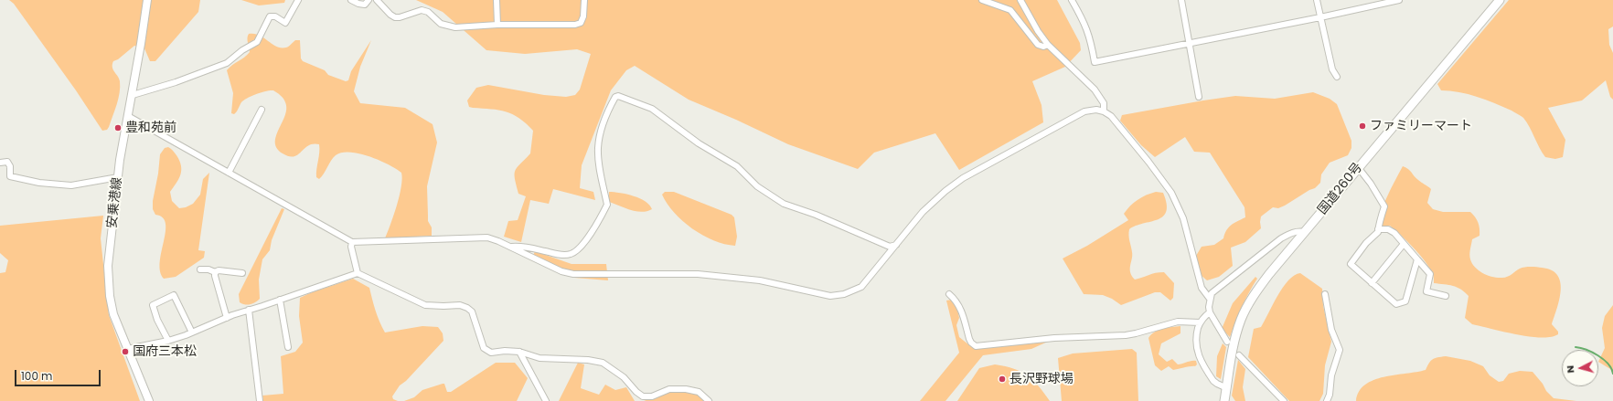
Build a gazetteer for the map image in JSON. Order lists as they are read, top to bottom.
{
  "streets": {
    "highway": ["国道260号"],
    "main road": ["安乗港線"]
  },
  "places": [
    "ファミリーマート",
    "豊和苑前",
    "国府三本松",
    "長沢野球場"
  ],
  "scale_bar": "100 m",
  "north": "left"
}
